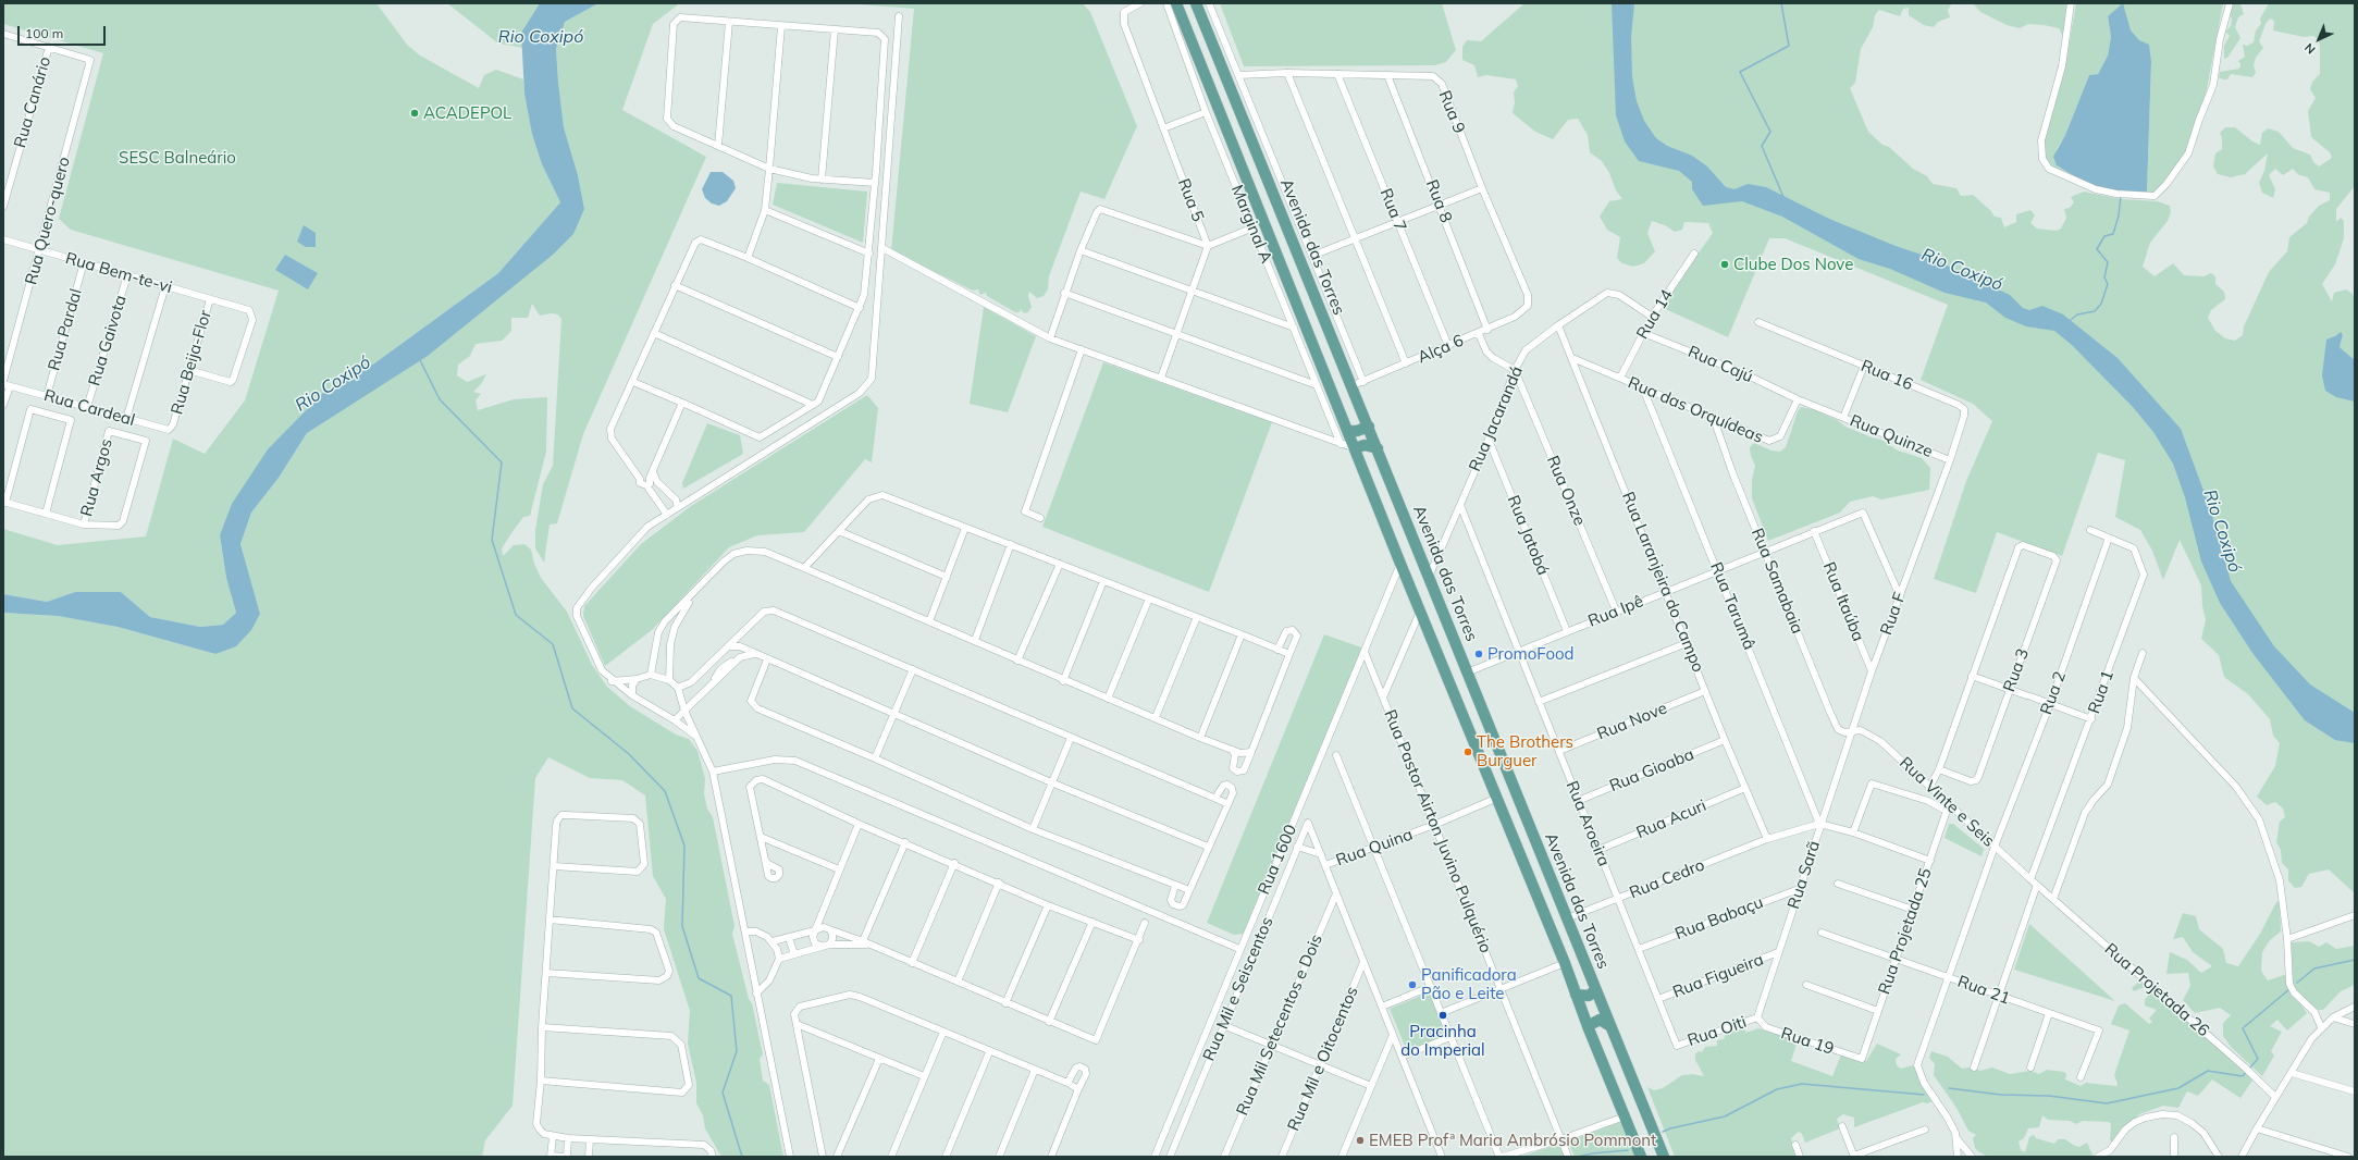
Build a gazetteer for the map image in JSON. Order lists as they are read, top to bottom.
{
  "streets": {
    "main road": ["Avenida das Torres"],
    "street": [
      "Rua Canário",
      "Rua 9",
      "Rua 5",
      "Rua 8",
      "Rua 7",
      "Rua Quero-quero",
      "Marginal A",
      "Rua Bem-te-vi",
      "Rua 14",
      "Rua Pardal",
      "Rua Gaivota",
      "Alça 6",
      "Rua Beija-Flor",
      "Rua Cajú",
      "Rua 16",
      "Rua Cardeal",
      "Rua das Orquídeas",
      "Rua Jacarandá",
      "Rua Quinze",
      "Rua Argos",
      "Rua Onze",
      "Rua Jatobá",
      "Rua Samabaia",
      "Rua Laranjeira do Campo",
      "Rua Itaúba",
      "Rua Tarumâ",
      "Rua Ipê",
      "Rua F",
      "Rua 3",
      "Rua 1",
      "Rua 2",
      "Rua Nove",
      "Rua Gioaba",
      "Rua Vinte e Seis",
      "Rua Acuri",
      "Rua Aroeira",
      "Rua Pastor Airton Juvino Pulquério",
      "Rua Quina",
      "Rua 1600",
      "Rua Sarã",
      "Rua Cedro",
      "Rua Babaçu",
      "Rua Projetada 25",
      "Rua Figueira",
      "Rua Mil e Seiscentos",
      "Rua 21",
      "Rua Projetada 26",
      "Rua Mil Setecentos e Dois",
      "Rua Oiti",
      "Rua 19",
      "Rua Mil e Oitocentos"
    ]
  },
  "crossings": [
    ["Rua Canário", "Rua Quero-quero"],
    ["Rua 9", "Rua 8"],
    ["Rua 9", "Rua 7"],
    ["Rua 9", "Alça 6"],
    ["Rua 8", "Alça 6"],
    ["Rua 7", "Alça 6"],
    ["Rua Quero-quero", "Rua Bem-te-vi"],
    ["Rua Quero-quero", "Rua Cardeal"],
    ["Avenida das Torres", "Alça 6"],
    ["Avenida das Torres", "Rua Jacarandá"],
    ["Avenida das Torres", "Rua Ipê"],
    ["Avenida das Torres", "Rua Cedro"],
    ["Rua Bem-te-vi", "Rua Pardal"],
    ["Rua Bem-te-vi", "Rua Gaivota"],
    ["Rua Bem-te-vi", "Rua Beija-Flor"],
    ["Rua 14", "Rua Cajú"],
    ["Rua 14", "Rua das Orquídeas"],
    ["Rua 14", "Rua Jacarandá"],
    ["Rua Pardal", "Rua Cardeal"],
    ["Rua Gaivota", "Rua Cardeal"],
    ["Rua Beija-Flor", "Rua Cardeal"],
    ["Rua Cajú", "Rua das Orquídeas"],
    ["Rua Cajú", "Rua Quinze"],
    ["Rua 16", "Rua Quinze"],
    ["Rua das Orquídeas", "Rua Quinze"],
    ["Rua das Orquídeas", "Rua Samabaia"],
    ["Rua das Orquídeas", "Rua Laranjeira do Campo"],
    ["Rua das Orquídeas", "Rua Tarumâ"],
    ["Rua Jacarandá", "Rua Onze"],
    ["Rua Jacarandá", "Rua Jatobá"],
    ["Rua Jacarandá", "Rua Laranjeira do Campo"],
    ["Rua Jacarandá", "Rua Aroeira"],
    ["Rua Quinze", "Rua F"],
    ["Rua Onze", "Rua Ipê"],
    ["Rua Jatobá", "Rua Ipê"],
    ["Rua Samabaia", "Rua Ipê"],
    ["Rua Samabaia", "Rua F"],
    ["Rua Samabaia", "Rua Vinte e Seis"],
    ["Rua Samabaia", "Rua Sarã"],
    ["Rua Laranjeira do Campo", "Rua Ipê"],
    ["Rua Laranjeira do Campo", "Rua Nove"],
    ["Rua Laranjeira do Campo", "Rua Gioaba"],
    ["Rua Laranjeira do Campo", "Rua Acuri"],
    ["Rua Laranjeira do Campo", "Rua Cedro"],
    ["Rua Itaúba", "Rua Ipê"],
    ["Rua Itaúba", "Rua F"],
    ["Rua Tarumâ", "Rua Ipê"],
    ["Rua Tarumâ", "Rua Sarã"],
    ["Rua Tarumâ", "Rua Cedro"],
    ["Rua Ipê", "Rua F"],
    ["Rua Ipê", "Rua Aroeira"],
    ["Rua F", "Rua Vinte e Seis"],
    ["Rua F", "Rua Sarã"],
    ["Rua 1", "Rua 2"],
    ["Rua 1", "Rua Vinte e Seis"],
    ["Rua 2", "Rua Vinte e Seis"],
    ["Rua 2", "Rua 21"],
    ["Rua Nove", "Rua Aroeira"],
    ["Rua Gioaba", "Rua Aroeira"],
    ["Rua Vinte e Seis", "Rua Sarã"],
    ["Rua Vinte e Seis", "Rua Projetada 25"],
    ["Rua Vinte e Seis", "Rua Projetada 26"],
    ["Rua Acuri", "Rua Aroeira"],
    ["Rua Aroeira", "Rua Cedro"],
    ["Rua Aroeira", "Rua Babaçu"],
    ["Rua Aroeira", "Rua Figueira"],
    ["Rua Aroeira", "Rua Oiti"],
    ["Rua Pastor Airton Juvino Pulquério", "Rua Quina"],
    ["Rua Pastor Airton Juvino Pulquério", "Rua 1600"],
    ["Rua Sarã", "Rua Cedro"],
    ["Rua Sarã", "Rua Babaçu"],
    ["Rua Sarã", "Rua Figueira"],
    ["Rua Sarã", "Rua Oiti"],
    ["Rua Sarã", "Rua 19"],
    ["Rua Projetada 25", "Rua 21"],
    ["Rua Projetada 25", "Rua 19"],
    ["Rua Oiti", "Rua 19"]
  ],
  "water": ["Rio Coxipó"],
  "parks": ["SESC Balneário"],
  "places": [
    "ACADEPOL",
    "Clube Dos Nove",
    "PromoFood",
    "The Brothers Burguer",
    "Panificadora Pão e Leite",
    "Pracinha do Imperial",
    "EMEB Profª Maria Ambrósio Pommont"
  ],
  "scale_bar": "100 m",
  "north": "bottom left"
}
